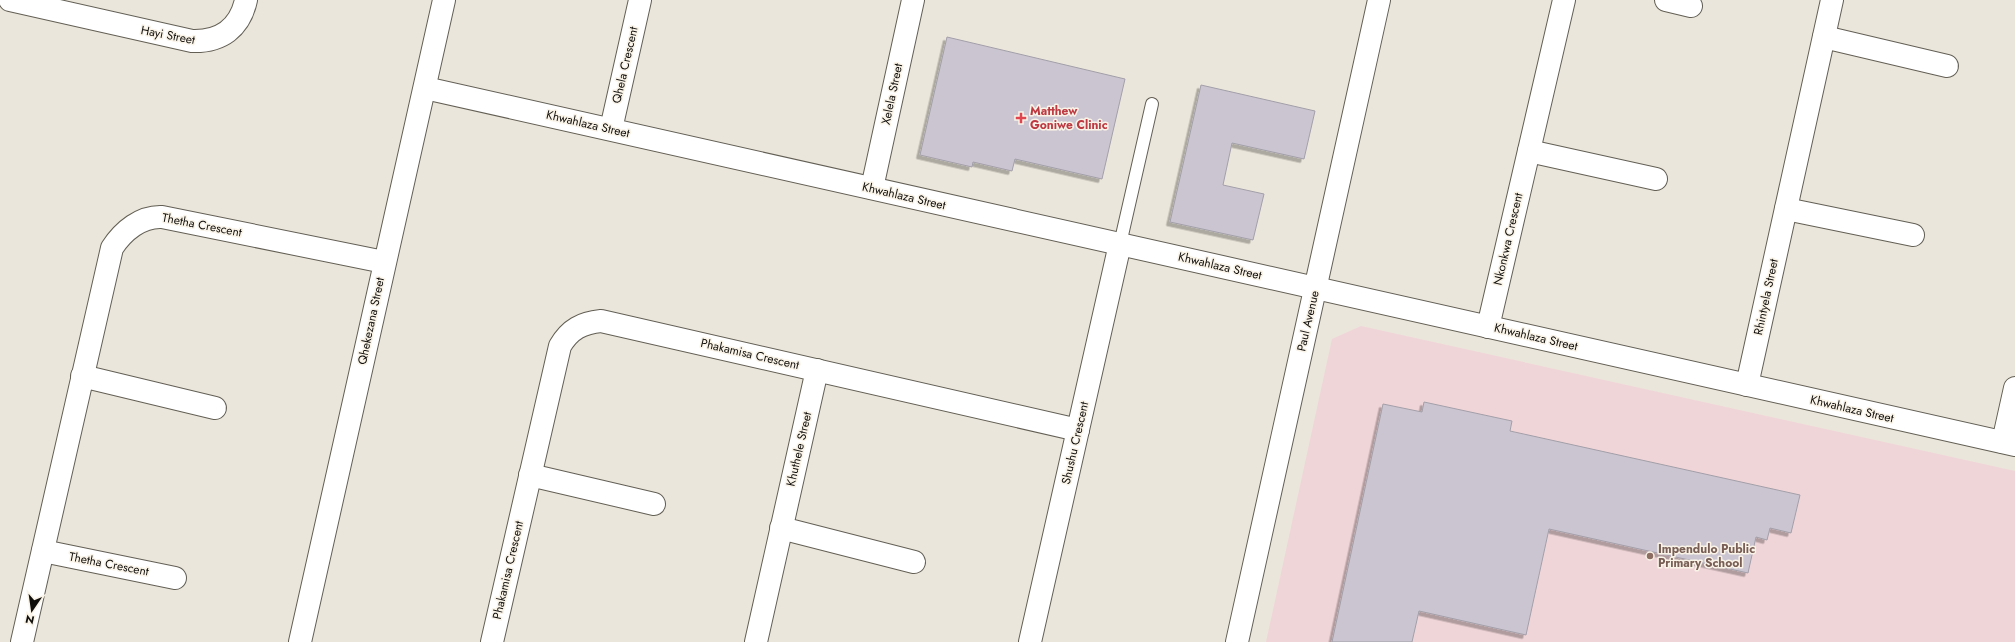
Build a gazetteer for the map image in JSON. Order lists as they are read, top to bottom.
{
  "streets": {
    "street": [
      "Hayi Street",
      "Qhela Crescent",
      "Xelela Street",
      "Khwahlaza Street",
      "Thetha Crescent",
      "Nkonkwa Crescent",
      "Rhintyela Street",
      "Qhekezana Street",
      "Paul Avenue",
      "Phakamisa Crescent",
      "Shushu Crescent",
      "Khuthele Street"
    ]
  },
  "crossings": [
    ["Qhela Crescent", "Khwahlaza Street"],
    ["Xelela Street", "Khwahlaza Street"],
    ["Khwahlaza Street", "Nkonkwa Crescent"],
    ["Khwahlaza Street", "Rhintyela Street"],
    ["Khwahlaza Street", "Qhekezana Street"],
    ["Khwahlaza Street", "Paul Avenue"],
    ["Khwahlaza Street", "Shushu Crescent"],
    ["Thetha Crescent", "Qhekezana Street"],
    ["Phakamisa Crescent", "Shushu Crescent"],
    ["Phakamisa Crescent", "Khuthele Street"]
  ],
  "places": {
    "health": ["Matthew Goniwe Clinic"],
    "other": ["Impendulo Public Primary School"]
  },
  "north": "bottom"
}
